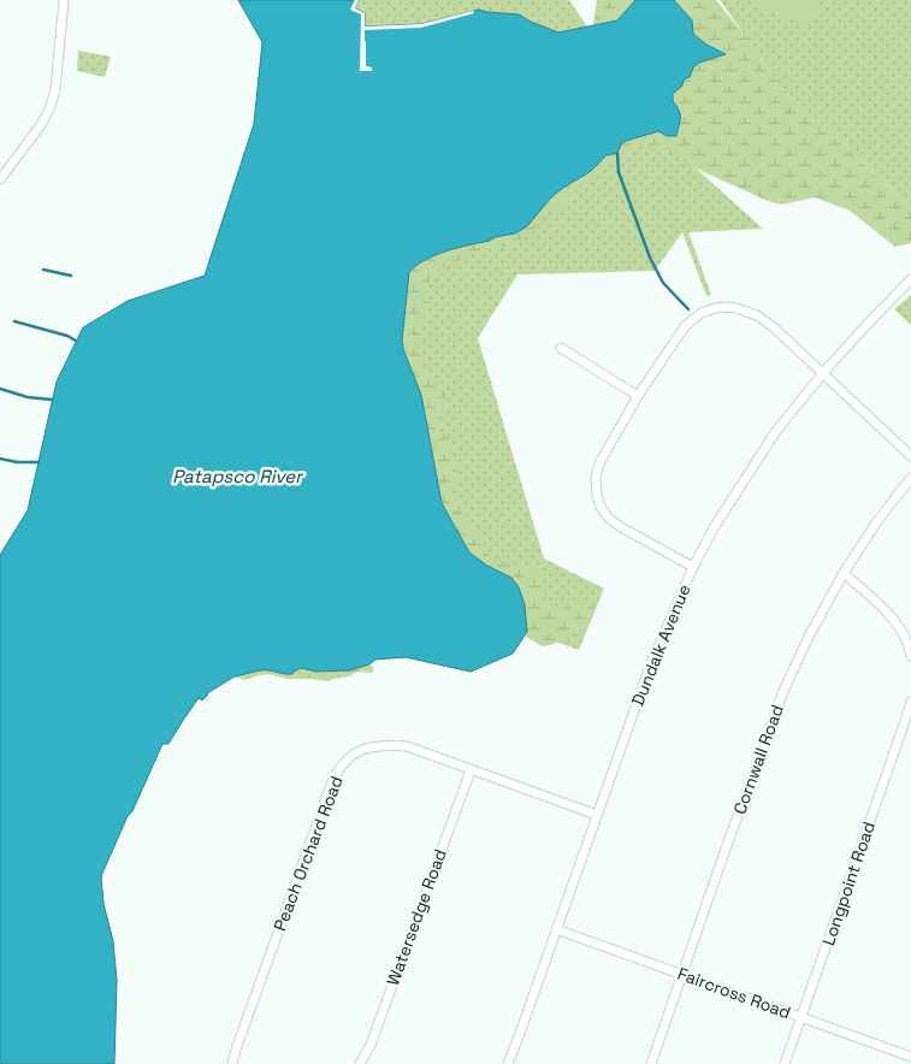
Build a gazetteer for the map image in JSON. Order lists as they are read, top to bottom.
{
  "streets": {
    "street": [
      "Dundalk Avenue",
      "Cornwall Road",
      "Peach Orchard Road",
      "Longpoint Road",
      "Watersedge Road",
      "Faircross Road"
    ]
  },
  "crossings": [
    ["Dundalk Avenue", "Peach Orchard Road"],
    ["Dundalk Avenue", "Faircross Road"],
    ["Cornwall Road", "Faircross Road"],
    ["Peach Orchard Road", "Watersedge Road"],
    ["Longpoint Road", "Faircross Road"]
  ],
  "water": ["Patapsco River"]
}
